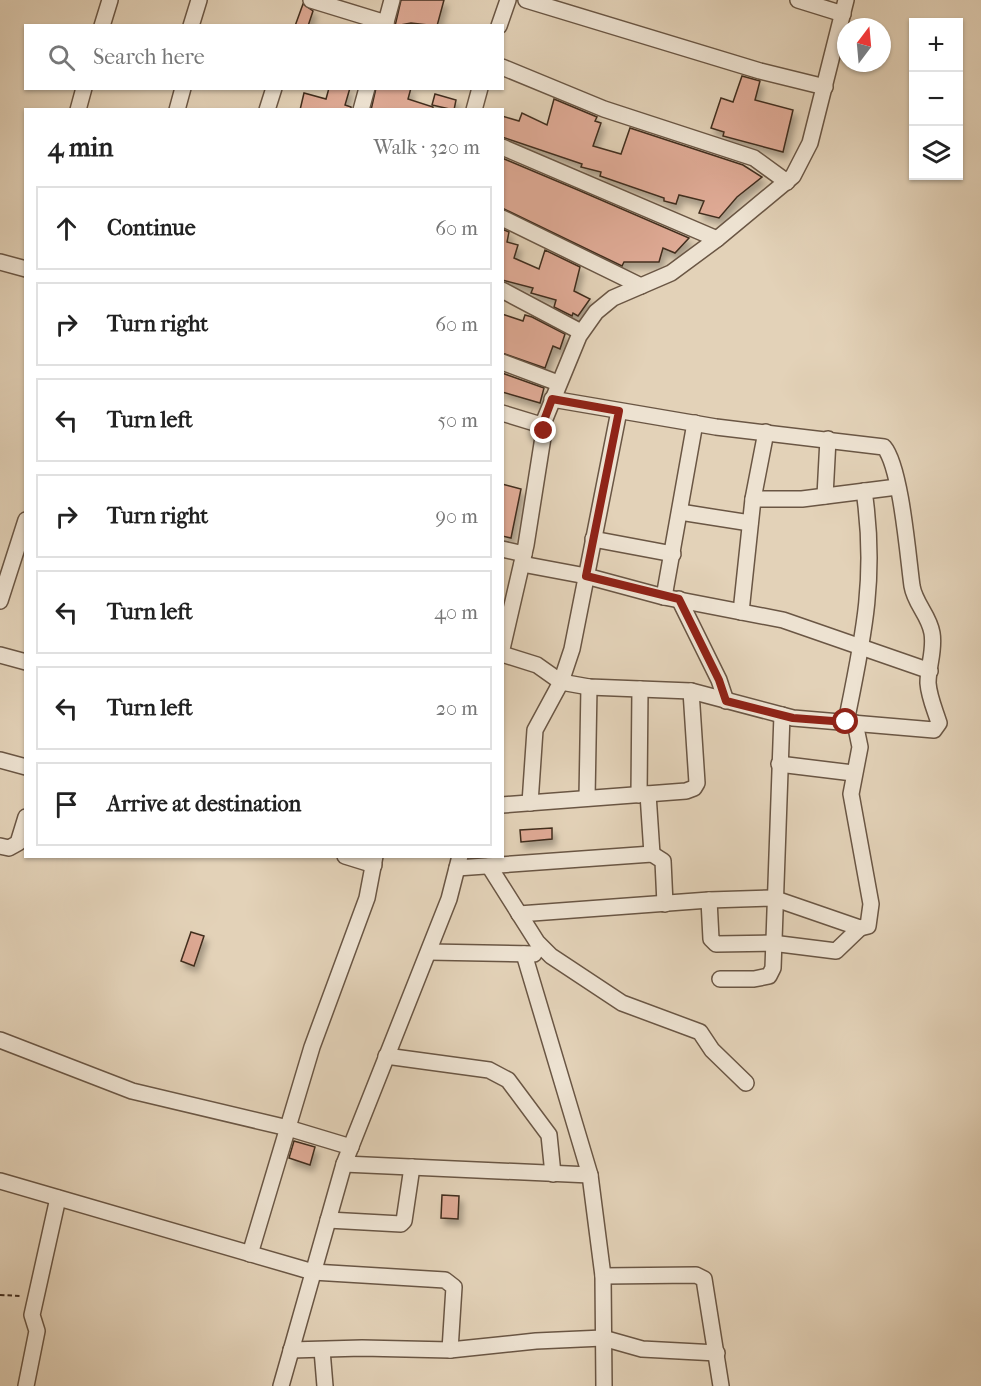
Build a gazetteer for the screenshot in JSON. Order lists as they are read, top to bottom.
{
  "north": "top",
  "page": {
    "map_buttons": ["+", "−"],
    "search": "Search here",
    "heading": ["4 min", "Walk · 320 m"],
    "list": [
      ["Continue", "60 m"],
      ["Turn right", "60 m"],
      ["Turn left", "50 m"],
      ["Turn right", "90 m"],
      ["Turn left", "40 m"],
      ["Turn left", "20 m"],
      "Arrive at destination"
    ]
  }
}
